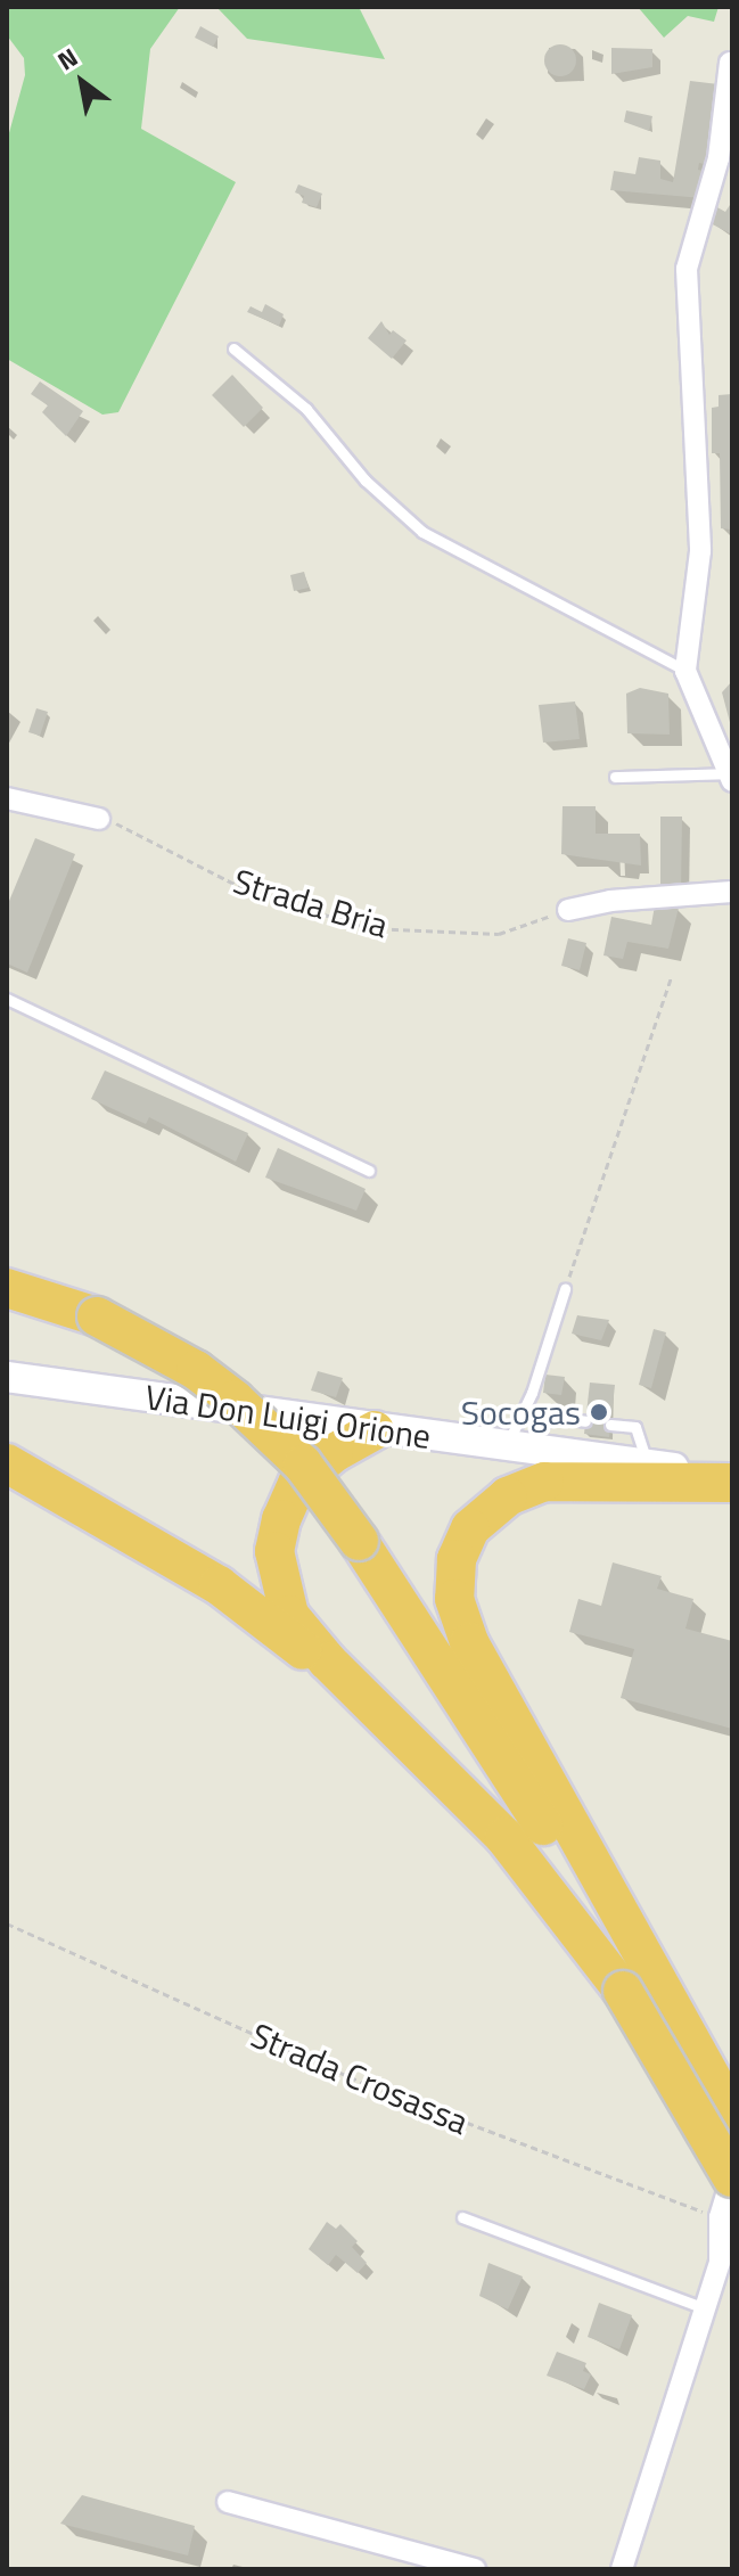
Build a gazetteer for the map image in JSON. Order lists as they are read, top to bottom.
{
  "streets": {
    "main road": ["Via Don Luigi Orione"],
    "path": ["Strada Bria", "Strada Crosassa"]
  },
  "places": ["Socogas"],
  "north": "top left"
}
